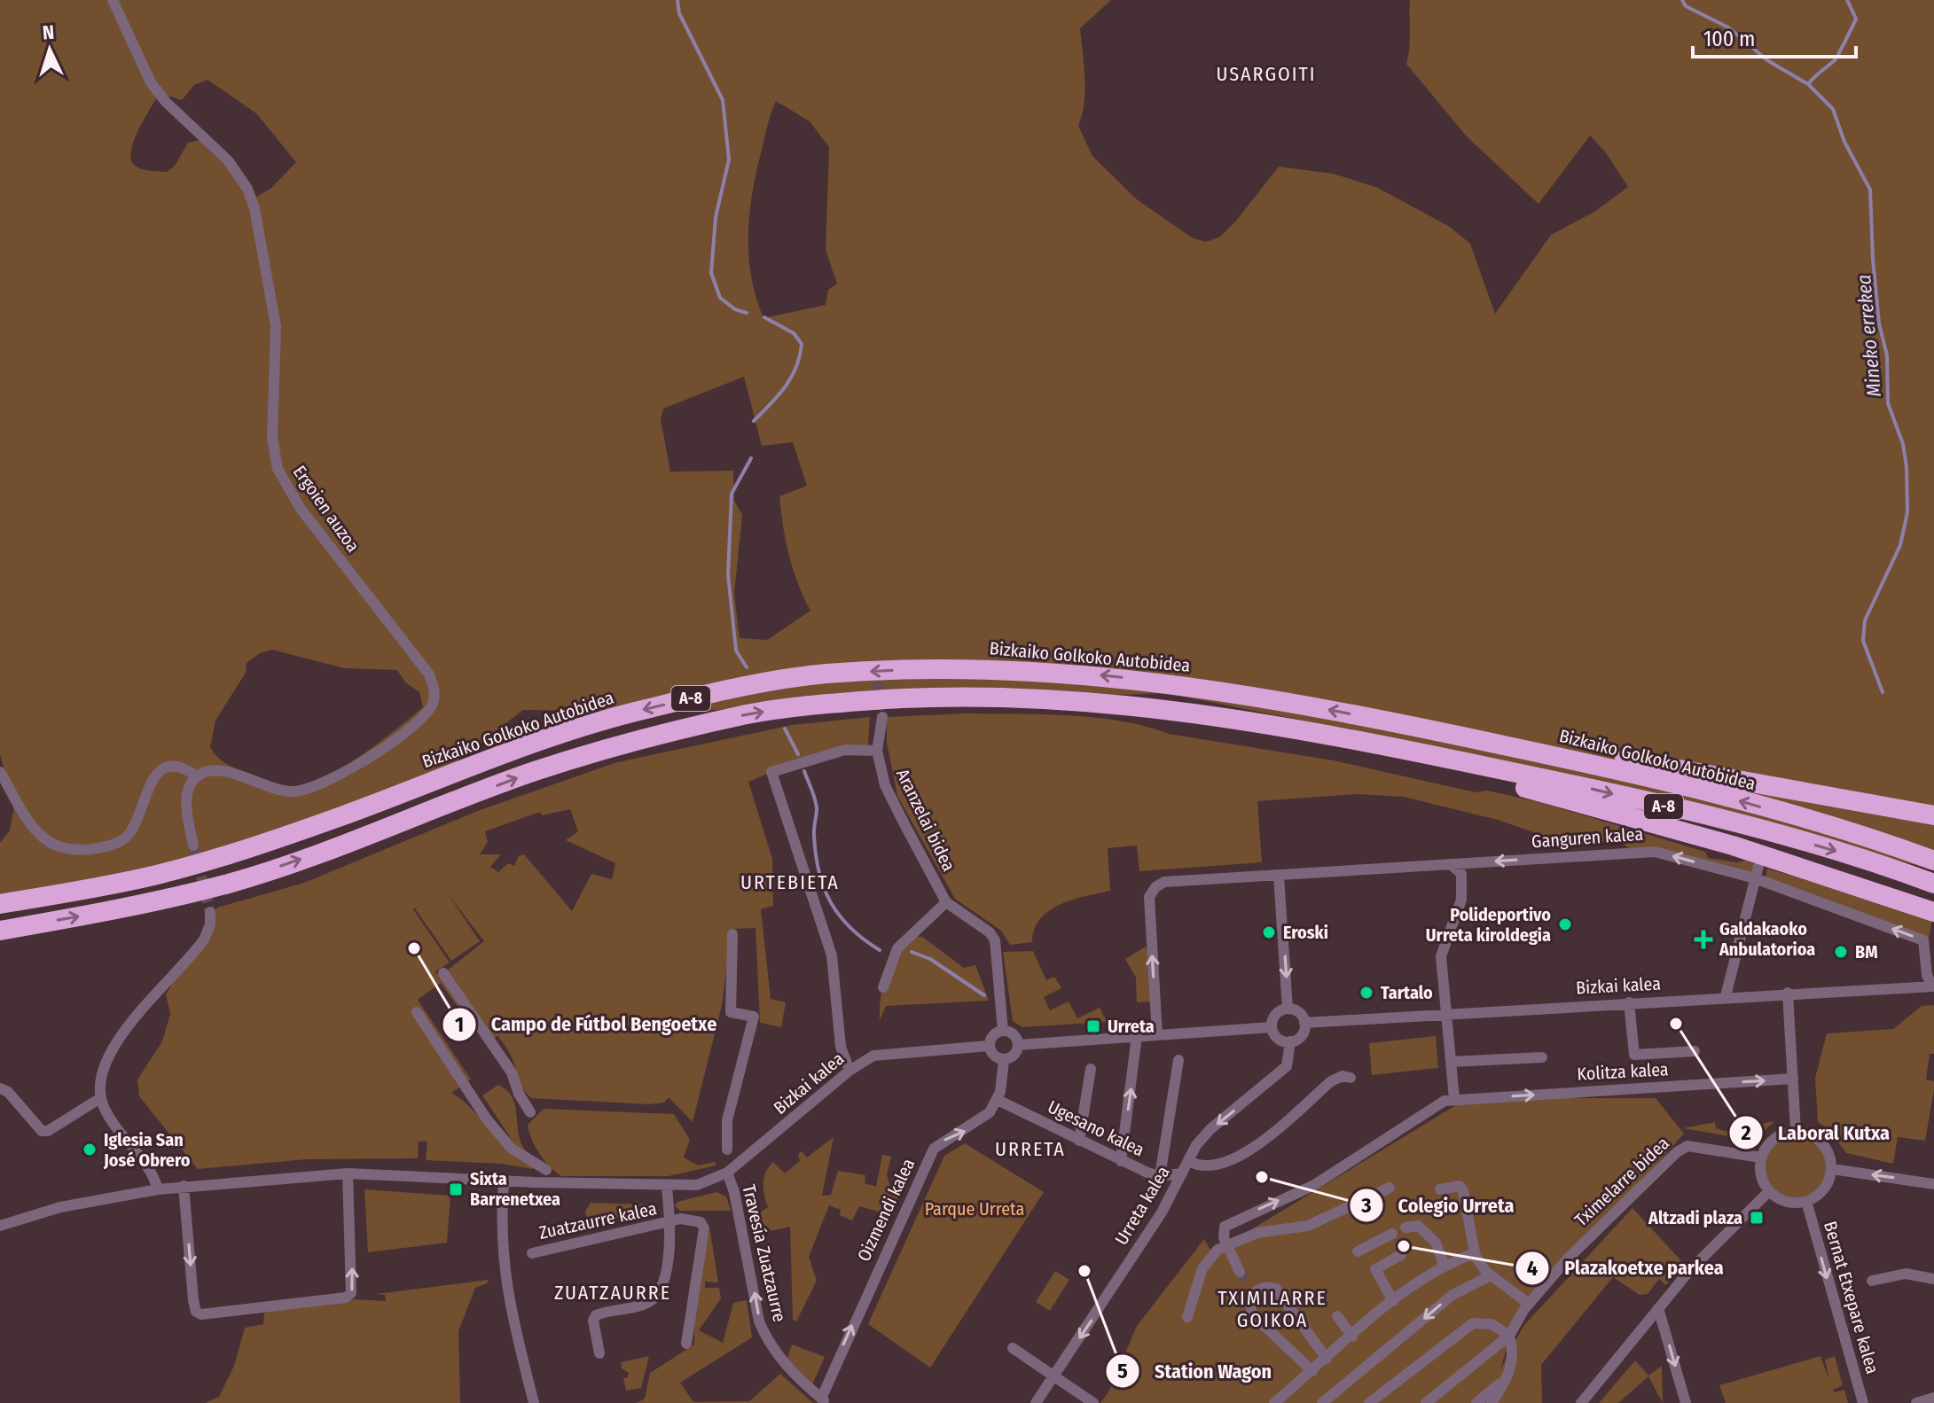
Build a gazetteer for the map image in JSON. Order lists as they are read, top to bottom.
{
  "streets": {
    "highway": ["Bizkaiko Golkoko Autobidea", "A-8"],
    "street": [
      "Ergoien auzoa",
      "Aranzelai bidea",
      "Ganguren kalea",
      "Bizkai kalea",
      "Kolitza kalea",
      "Ugesano kalea",
      "Tximelarre bidea",
      "Urreta kalea",
      "Oizmendi kalea",
      "Zuatzaurre kalea",
      "Travesía Zuatzaurre",
      "Bernat Etxepare kalea"
    ]
  },
  "crossings": [
    ["Aranzelai bidea", "Bizkai kalea"],
    ["Ganguren kalea", "Bizkai kalea"],
    ["Bizkai kalea", "Kolitza kalea"],
    ["Bizkai kalea", "Urreta kalea"],
    ["Bizkai kalea", "Zuatzaurre kalea"],
    ["Bizkai kalea", "Travesía Zuatzaurre"],
    ["Ugesano kalea", "Urreta kalea"],
    ["Ugesano kalea", "Oizmendi kalea"],
    ["Tximelarre bidea", "Bernat Etxepare kalea"],
    ["Oizmendi kalea", "Travesía Zuatzaurre"]
  ],
  "one_way": [
    "Urreta kalea",
    "Oizmendi kalea",
    "Travesía Zuatzaurre",
    "Bernat Etxepare kalea"
  ],
  "districts": [
    "USARGOITI",
    "URTEBIETA",
    "URRETA",
    "ZUATZAURRE",
    "TXIMILARRE GOIKOA"
  ],
  "water": ["Mineko errekea"],
  "parks": ["Parque Urreta"],
  "places": {
    "other": [
      "Polideportivo Urreta kiroldegia",
      "Eroski",
      "Campo de Fútbol Bengoetxe",
      "BM",
      "Tartalo",
      "Laboral Kutxa",
      "Iglesia San José Obrero",
      "Colegio Urreta",
      "Plazakoetxe parkea",
      "Station Wagon"
    ],
    "health": ["Galdakaoko Anbulatorioa"],
    "transit": ["Urreta", "Sixta Barrenetxea", "Altzadi plaza"]
  },
  "scale_bar": "100 m",
  "north": "top"
}
